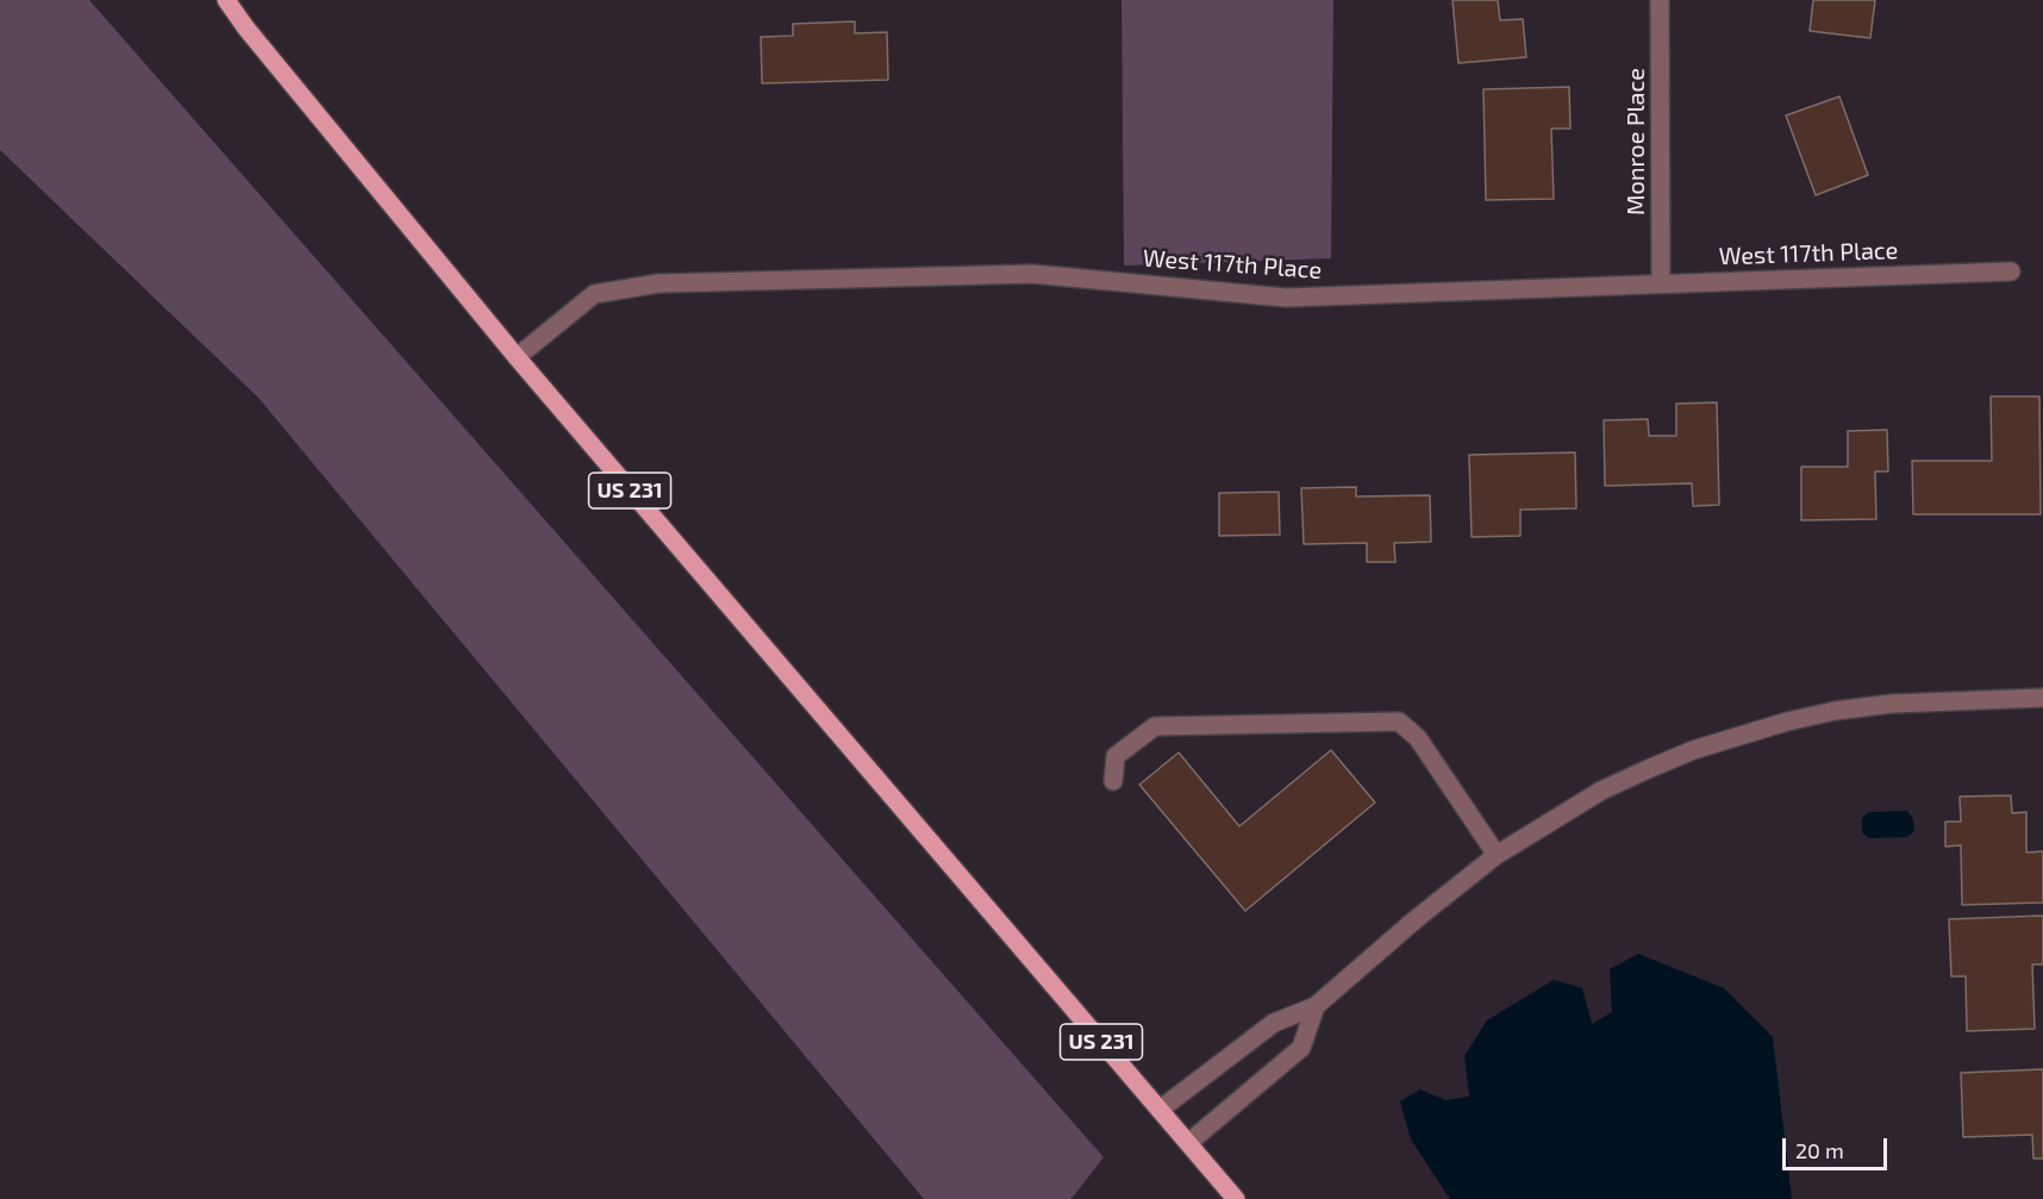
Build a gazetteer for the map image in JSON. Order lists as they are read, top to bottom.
{
  "streets": {
    "main road": ["US 231"],
    "street": ["Monroe Place", "West 117th Place"]
  },
  "crossings": [
    ["Monroe Place", "West 117th Place"],
    ["West 117th Place", "US 231"]
  ],
  "scale_bar": "20 m"
}
